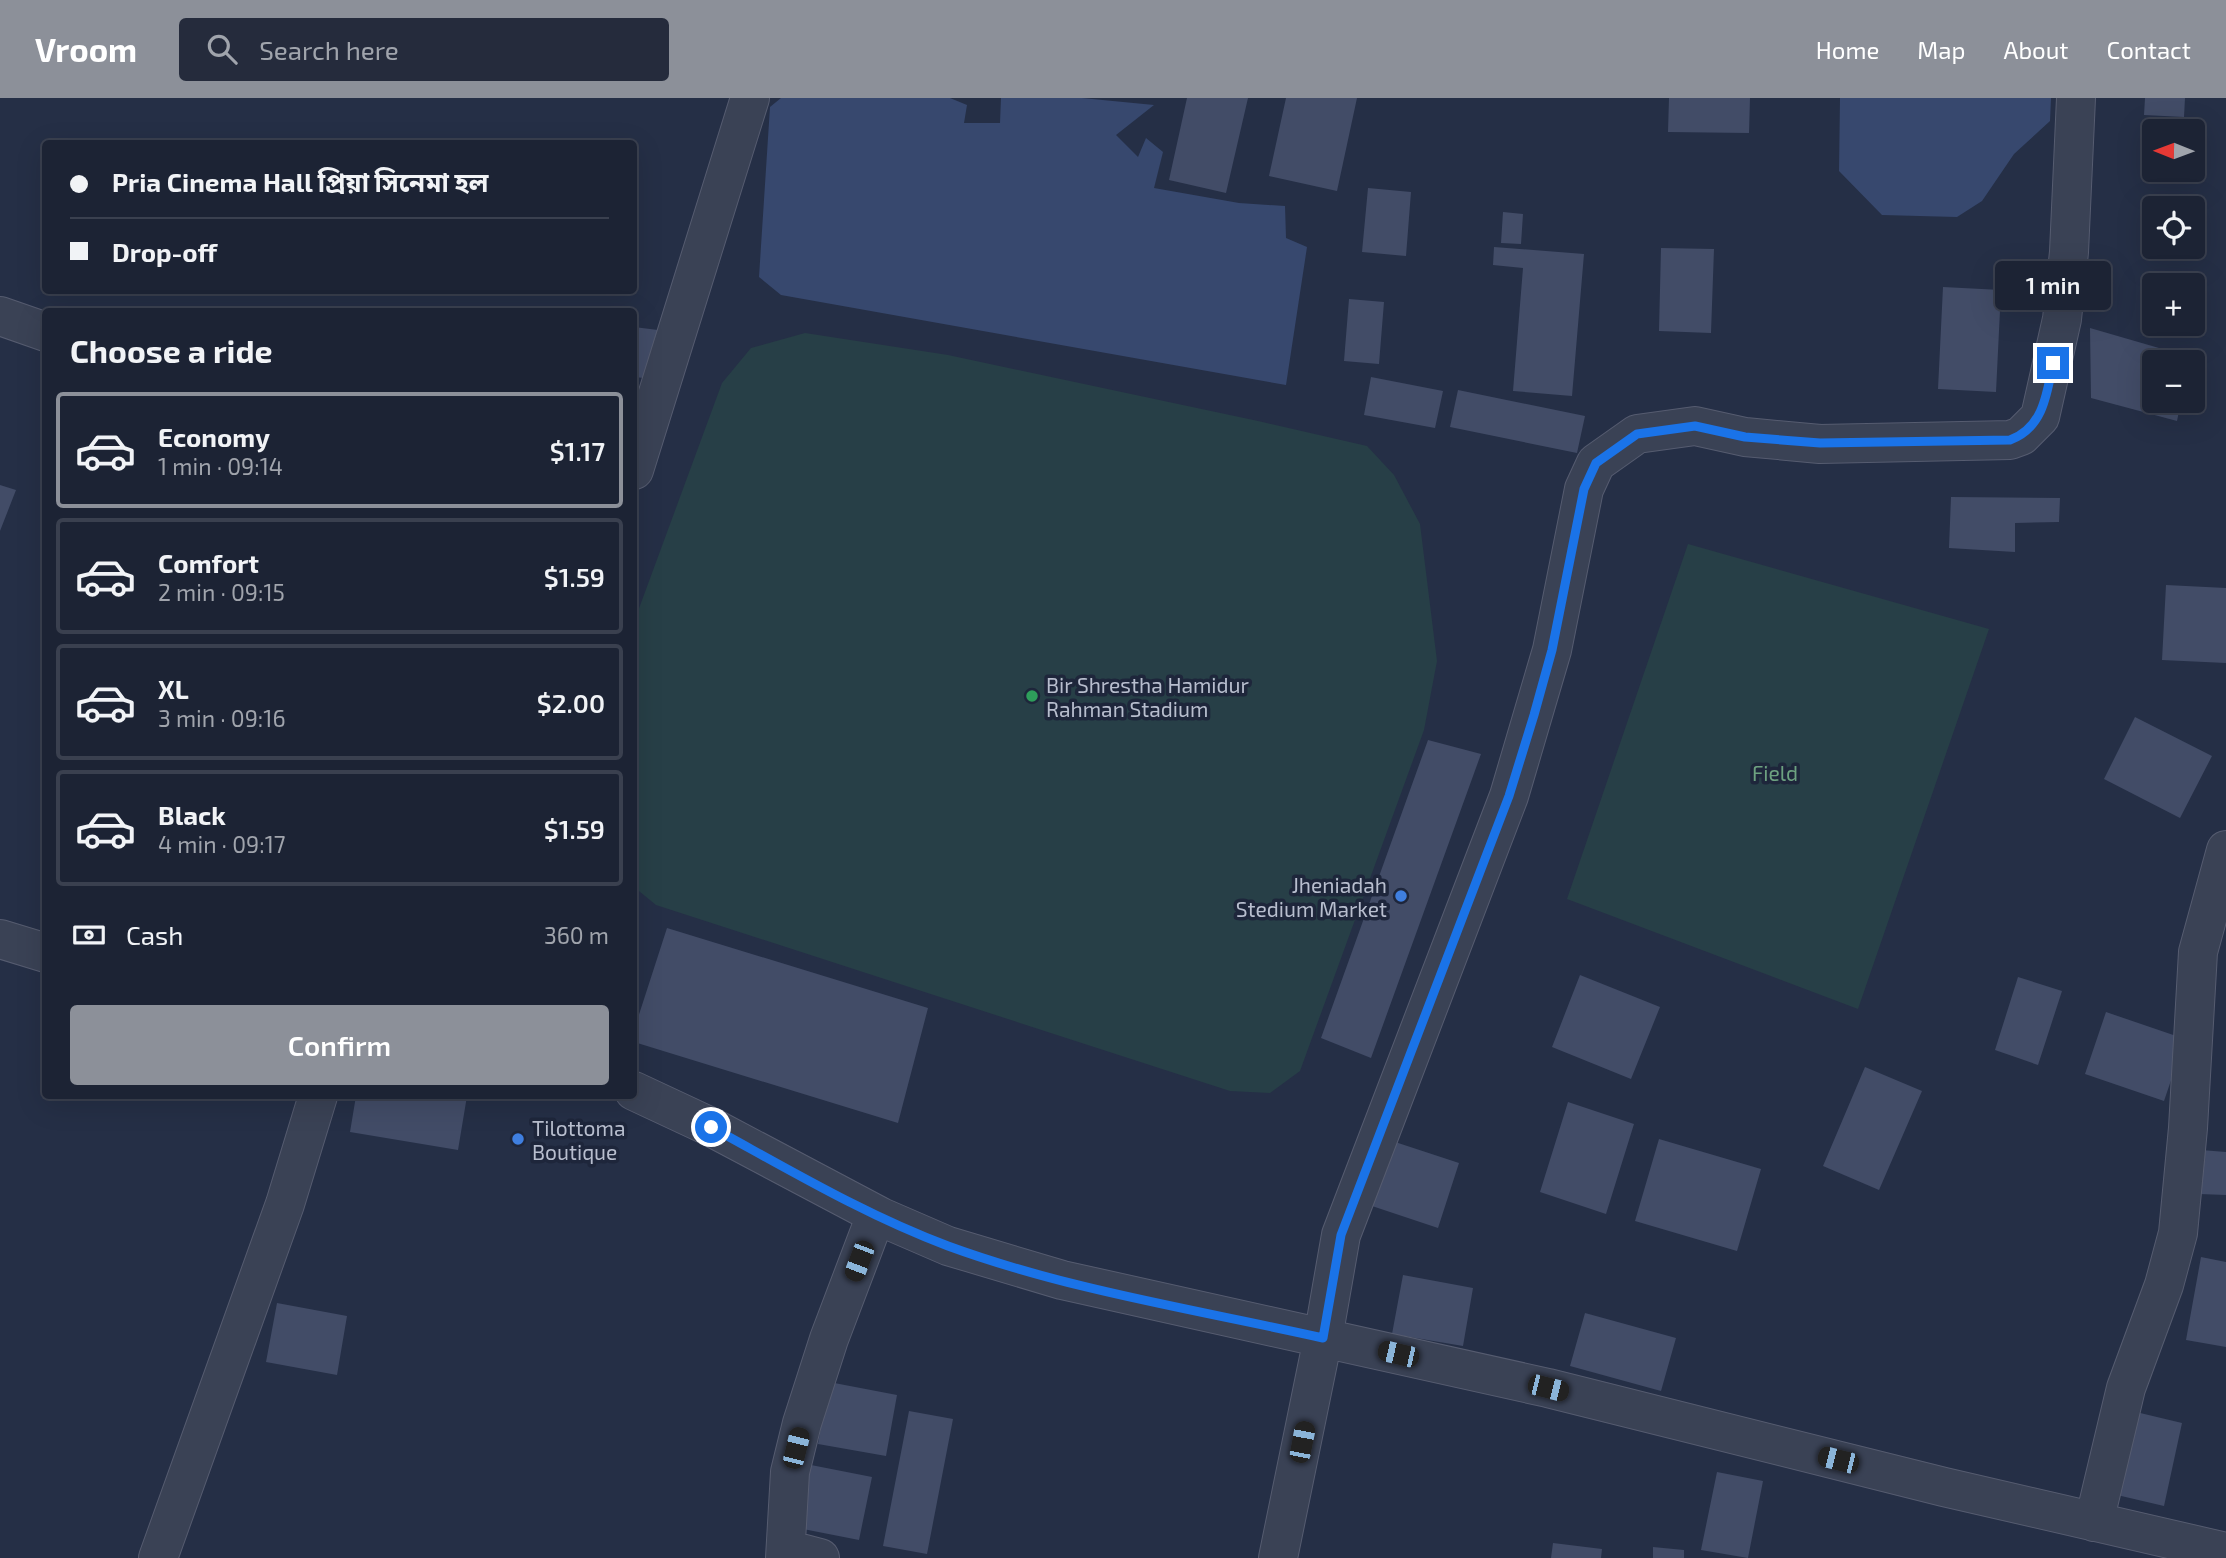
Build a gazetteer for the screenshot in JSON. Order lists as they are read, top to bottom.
{
  "parks": ["Field"],
  "places": ["Bir Shrestha Hamidur Rahman Stadium", "Jheniadah Stedium Market", "Tilottoma Boutique"],
  "north": "left",
  "page": {
    "header": "Vroom",
    "search": "Search here",
    "nav": [
      "Home",
      "Map",
      "About",
      "Contact"
    ],
    "map_buttons": ["+", "−"],
    "banner": ["Pria Cinema Hall প্রিয়া সিনেমা হল", "Drop-off"],
    "bubble": "1 min",
    "heading": "Choose a ride",
    "list": [
      {
        "name": "Economy",
        "note": "1 min · 09:14",
        "value": "$1.17"
      },
      {
        "name": "Comfort",
        "note": "2 min · 09:15",
        "value": "$1.59"
      },
      {
        "name": "XL",
        "note": "3 min · 09:16",
        "value": "$2.00"
      },
      {
        "name": "Black",
        "note": "4 min · 09:17",
        "value": "$1.59"
      }
    ],
    "pay": ["Cash", "360 m"],
    "buttons": "Confirm"
  }
}
